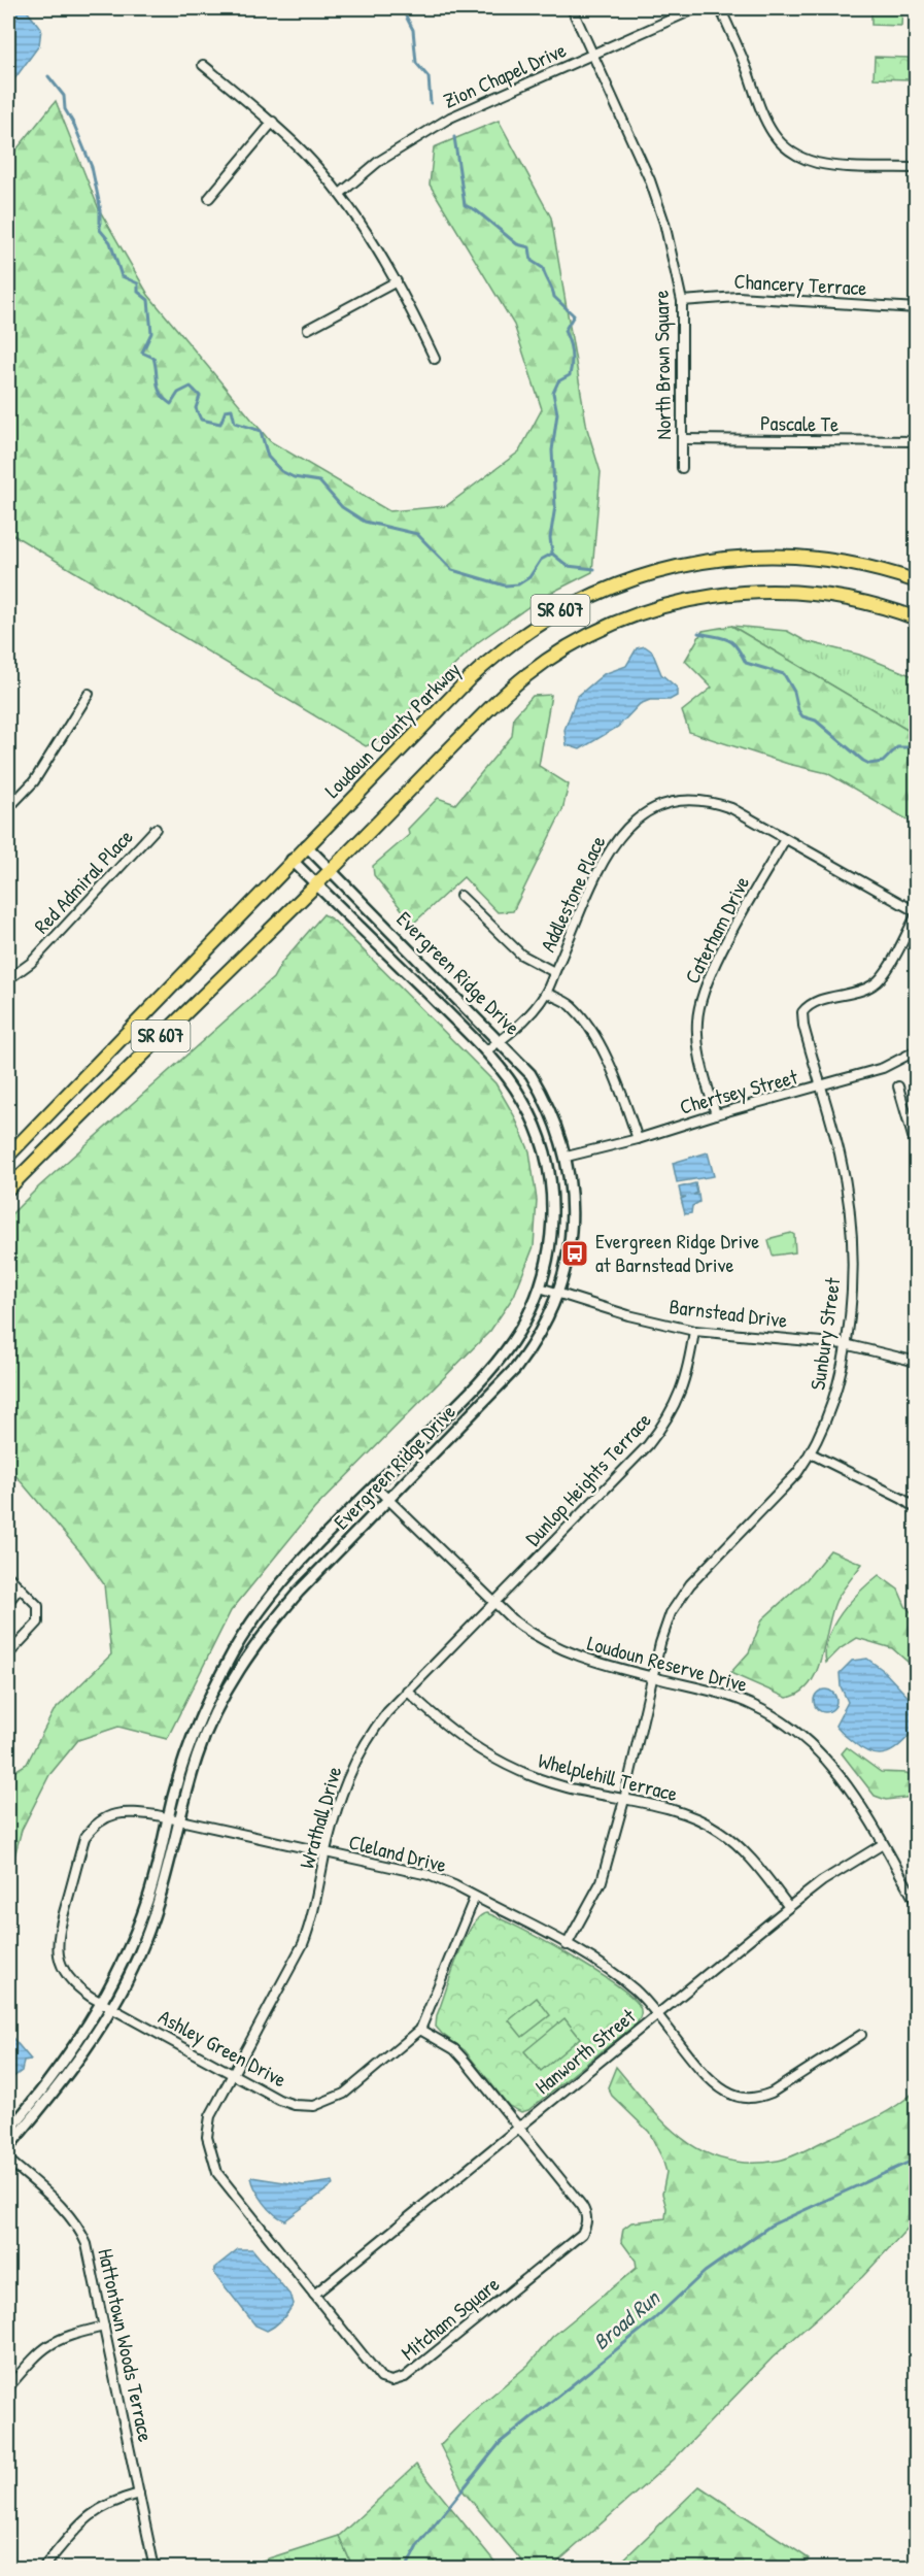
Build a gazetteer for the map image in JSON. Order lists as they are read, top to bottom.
{
  "streets": {
    "main road": ["SR 607", "Loudoun County Parkway"],
    "street": [
      "Zion Chapel Drive",
      "Chancery Terrace",
      "North Brown Square",
      "Pascale Te",
      "Red Admiral Place",
      "Addlestone Place",
      "Caterham Drive",
      "Evergreen Ridge Drive",
      "Chertsey Street",
      "Barnstead Drive",
      "Sunbury Street",
      "Dunlop Heights Terrace",
      "Loudoun Reserve Drive",
      "Whelplehill Terrace",
      "Wrathall Drive",
      "Cleland Drive",
      "Ashley Green Drive",
      "Hanworth Street",
      "Mitcham Square",
      "Hattontown Woods Terrace"
    ]
  },
  "crossings": [
    ["Zion Chapel Drive", "North Brown Square"],
    ["Chancery Terrace", "North Brown Square"],
    ["North Brown Square", "Pascale Te"],
    ["SR 607", "Evergreen Ridge Drive"],
    ["Loudoun County Parkway", "Evergreen Ridge Drive"],
    ["Addlestone Place", "Caterham Drive"],
    ["Addlestone Place", "Evergreen Ridge Drive"],
    ["Addlestone Place", "Sunbury Street"],
    ["Caterham Drive", "Chertsey Street"],
    ["Evergreen Ridge Drive", "Chertsey Street"],
    ["Evergreen Ridge Drive", "Barnstead Drive"],
    ["Evergreen Ridge Drive", "Loudoun Reserve Drive"],
    ["Evergreen Ridge Drive", "Cleland Drive"],
    ["Evergreen Ridge Drive", "Ashley Green Drive"],
    ["Chertsey Street", "Sunbury Street"],
    ["Barnstead Drive", "Sunbury Street"],
    ["Barnstead Drive", "Dunlop Heights Terrace"],
    ["Sunbury Street", "Loudoun Reserve Drive"],
    ["Sunbury Street", "Whelplehill Terrace"],
    ["Sunbury Street", "Cleland Drive"],
    ["Dunlop Heights Terrace", "Loudoun Reserve Drive"],
    ["Dunlop Heights Terrace", "Wrathall Drive"],
    ["Loudoun Reserve Drive", "Wrathall Drive"],
    ["Loudoun Reserve Drive", "Hanworth Street"],
    ["Whelplehill Terrace", "Wrathall Drive"],
    ["Whelplehill Terrace", "Hanworth Street"],
    ["Wrathall Drive", "Cleland Drive"],
    ["Wrathall Drive", "Ashley Green Drive"],
    ["Wrathall Drive", "Mitcham Square"],
    ["Cleland Drive", "Ashley Green Drive"],
    ["Cleland Drive", "Hanworth Street"],
    ["Ashley Green Drive", "Mitcham Square"],
    ["Hanworth Street", "Mitcham Square"]
  ],
  "water": ["Broad Run"],
  "places": {
    "bus stop": ["Evergreen Ridge Drive at Barnstead Drive"]
  }
}
